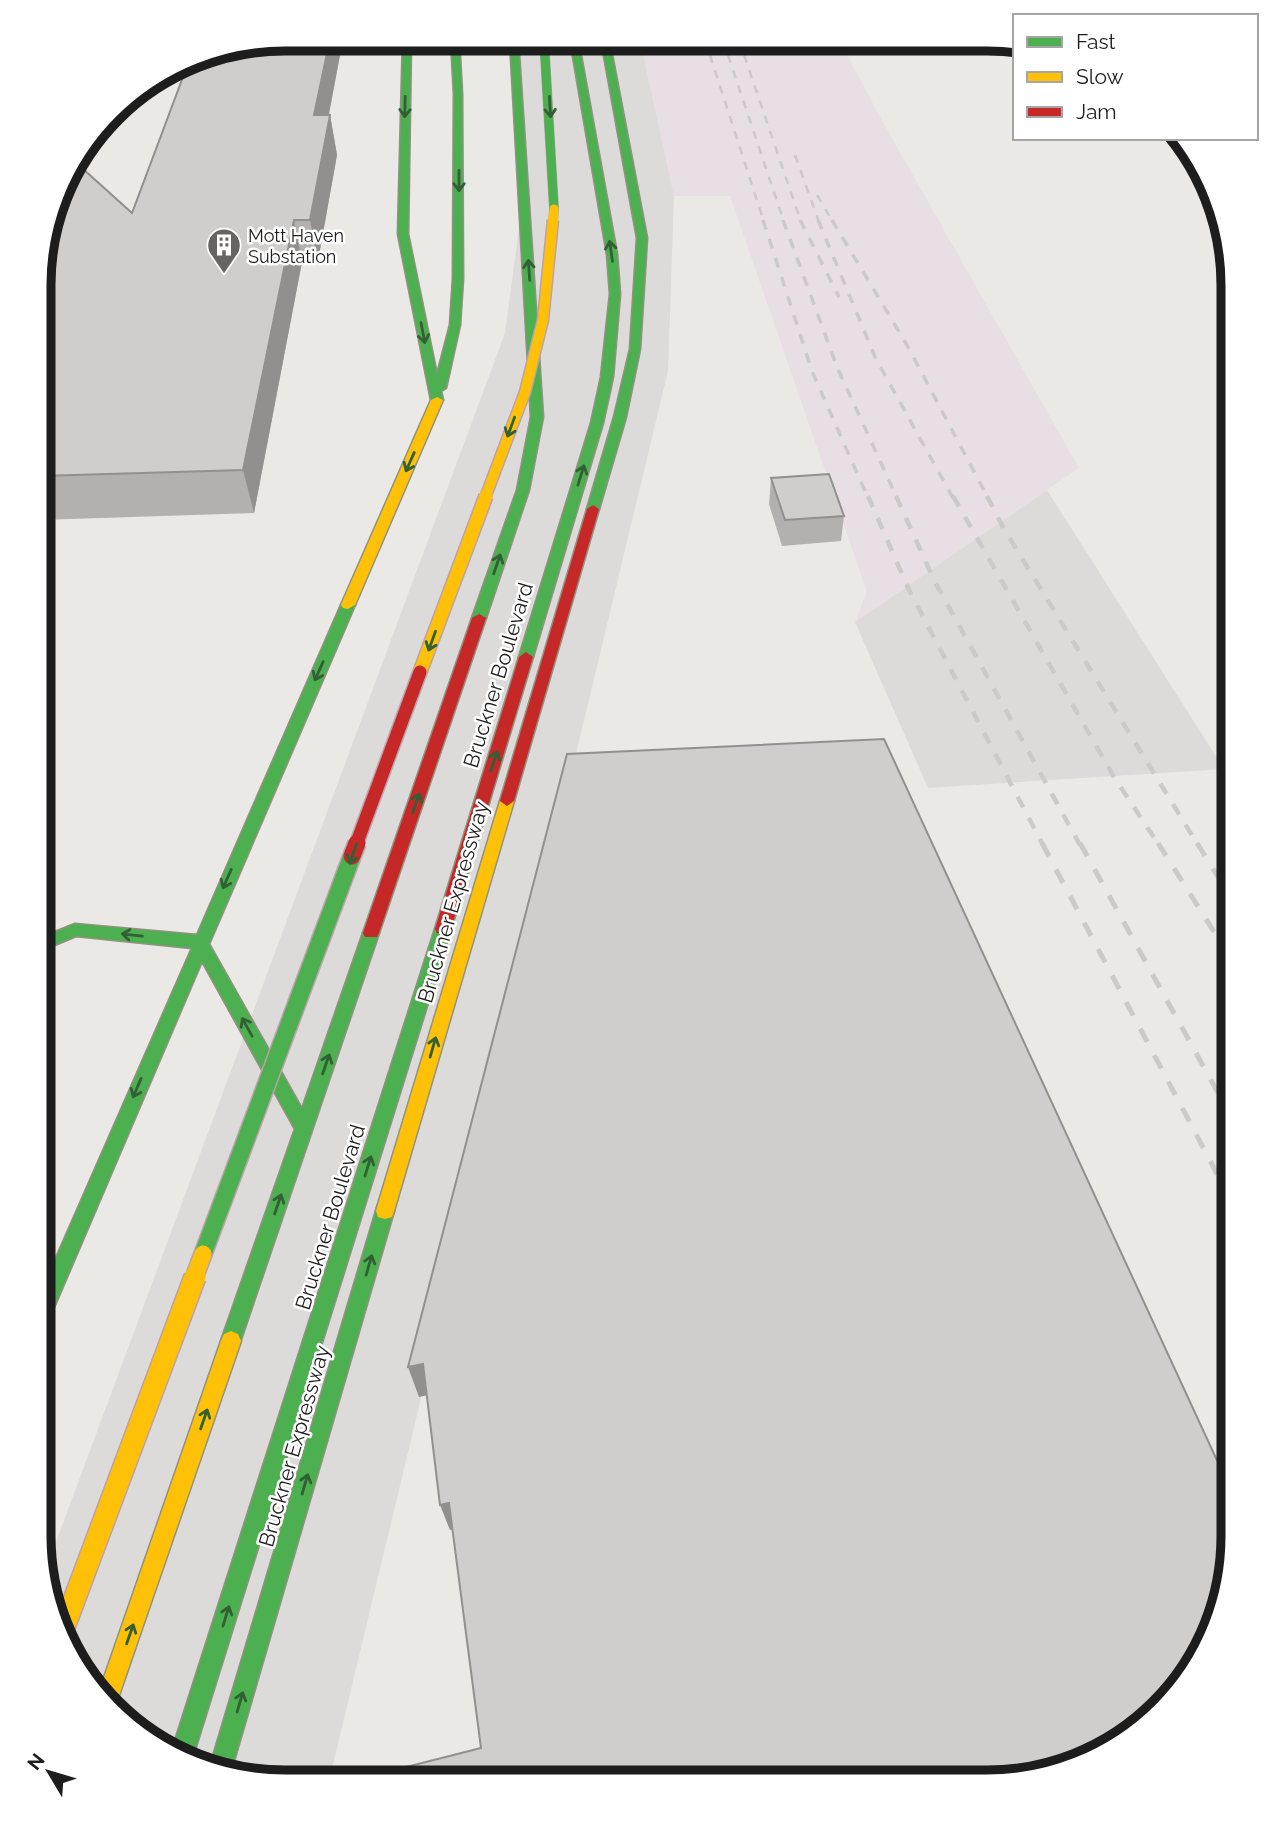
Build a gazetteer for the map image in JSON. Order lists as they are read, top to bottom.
{
  "streets": {
    "main road": ["Bruckner Boulevard", "Bruckner Expressway"]
  },
  "places": {
    "building": ["Mott Haven Substation"]
  },
  "legend": ["Fast", "Slow", "Jam"],
  "north": "top left"
}
